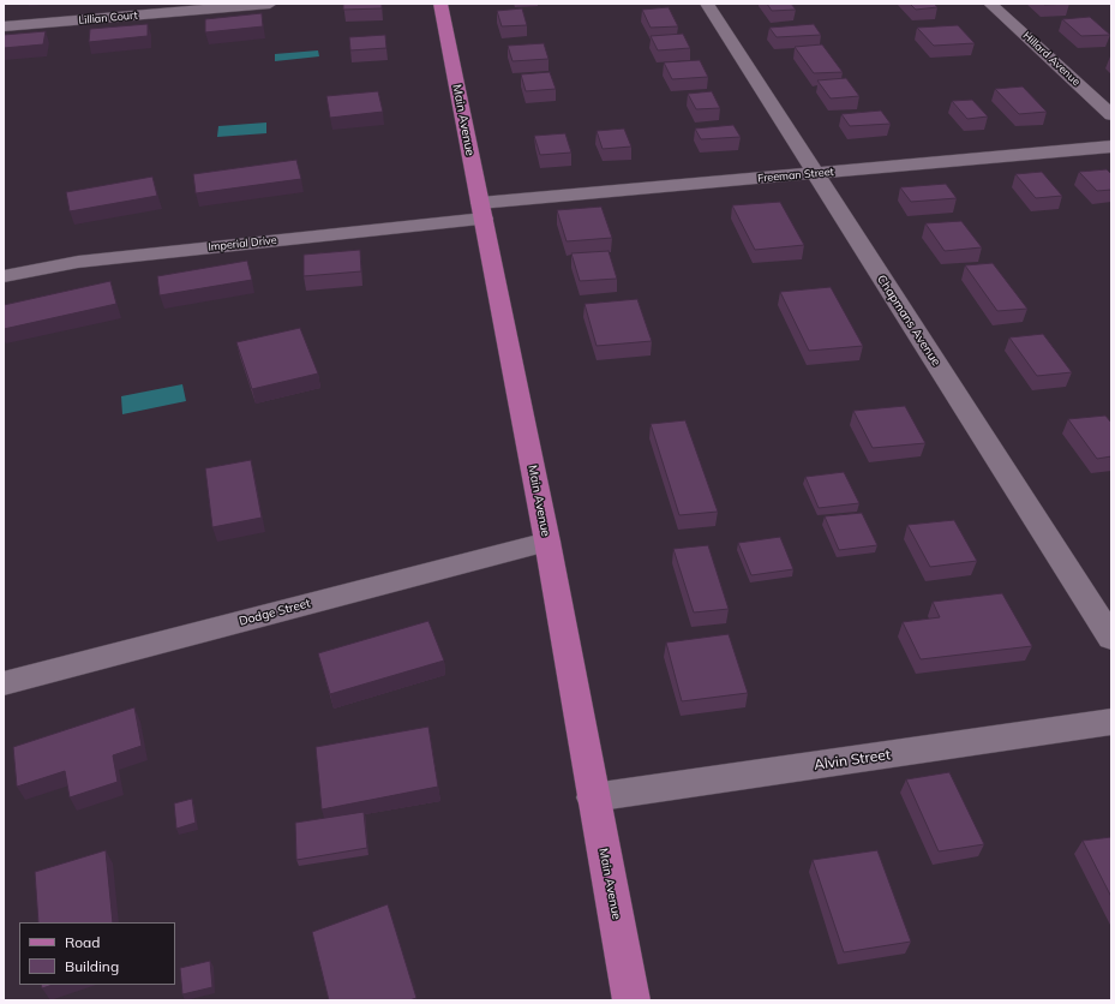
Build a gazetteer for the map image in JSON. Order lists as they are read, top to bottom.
{
  "streets": {
    "main road": ["Main Avenue"],
    "street": [
      "Lillian Court",
      "Hillard Avenue",
      "Freeman Street",
      "Imperial Drive",
      "Chapmans Avenue",
      "Dodge Street",
      "Alvin Street"
    ]
  },
  "crossings": [
    ["Main Avenue", "Freeman Street"],
    ["Main Avenue", "Imperial Drive"],
    ["Main Avenue", "Dodge Street"],
    ["Main Avenue", "Alvin Street"],
    ["Freeman Street", "Imperial Drive"],
    ["Freeman Street", "Chapmans Avenue"]
  ],
  "legend": ["Road", "Building"]
}
